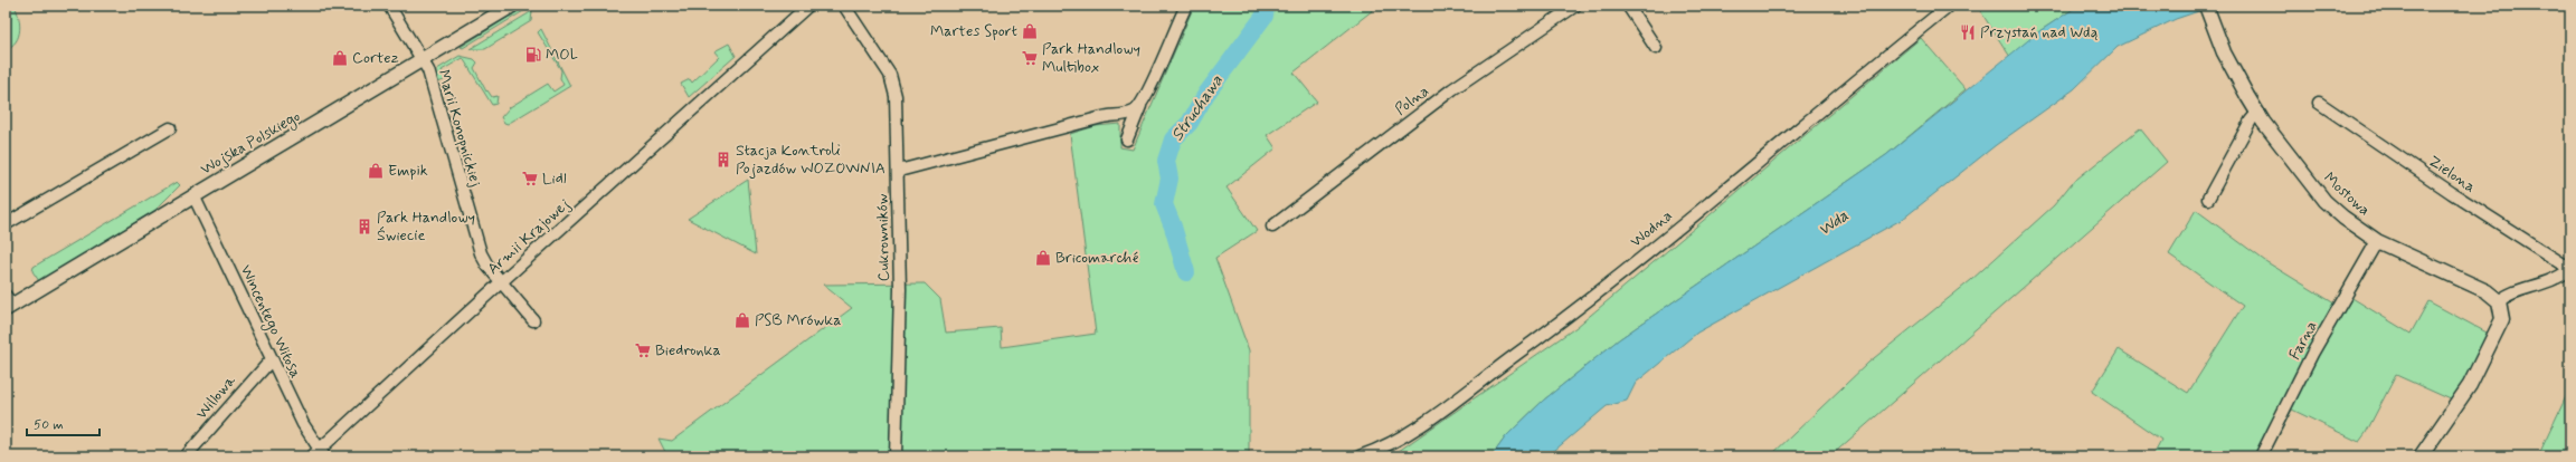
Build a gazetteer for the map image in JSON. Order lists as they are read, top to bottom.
{
  "streets": {
    "street": [
      "Polna",
      "Marii Konopnickiej",
      "Wojska Polskiego",
      "Zielona",
      "Mostowa",
      "Wodna",
      "Armii Krajowej",
      "Cukrowników",
      "Wincentego Witosa",
      "Farna",
      "Willowa"
    ]
  },
  "crossings": [
    ["Marii Konopnickiej", "Wojska Polskiego"],
    ["Marii Konopnickiej", "Armii Krajowej"],
    ["Wojska Polskiego", "Wincentego Witosa"],
    ["Mostowa", "Farna"],
    ["Armii Krajowej", "Wincentego Witosa"],
    ["Wincentego Witosa", "Willowa"]
  ],
  "water": ["Struchawa", "Wda"],
  "places": {
    "shop": [
      "Martes Sport",
      "Cortez",
      "Empik",
      "Bricomarché",
      "PSB Mrówka"
    ],
    "restaurant": ["Przystań nad Wdą"],
    "fuel station": ["MOL"],
    "supermarket": ["Park Handlowy Multibox", "Lidl", "Biedronka"],
    "building": ["Stacja Kontroli Pojazdów WOZOWNIA", "Park Handlowy Świecie"]
  },
  "scale_bar": "50 m"
}
